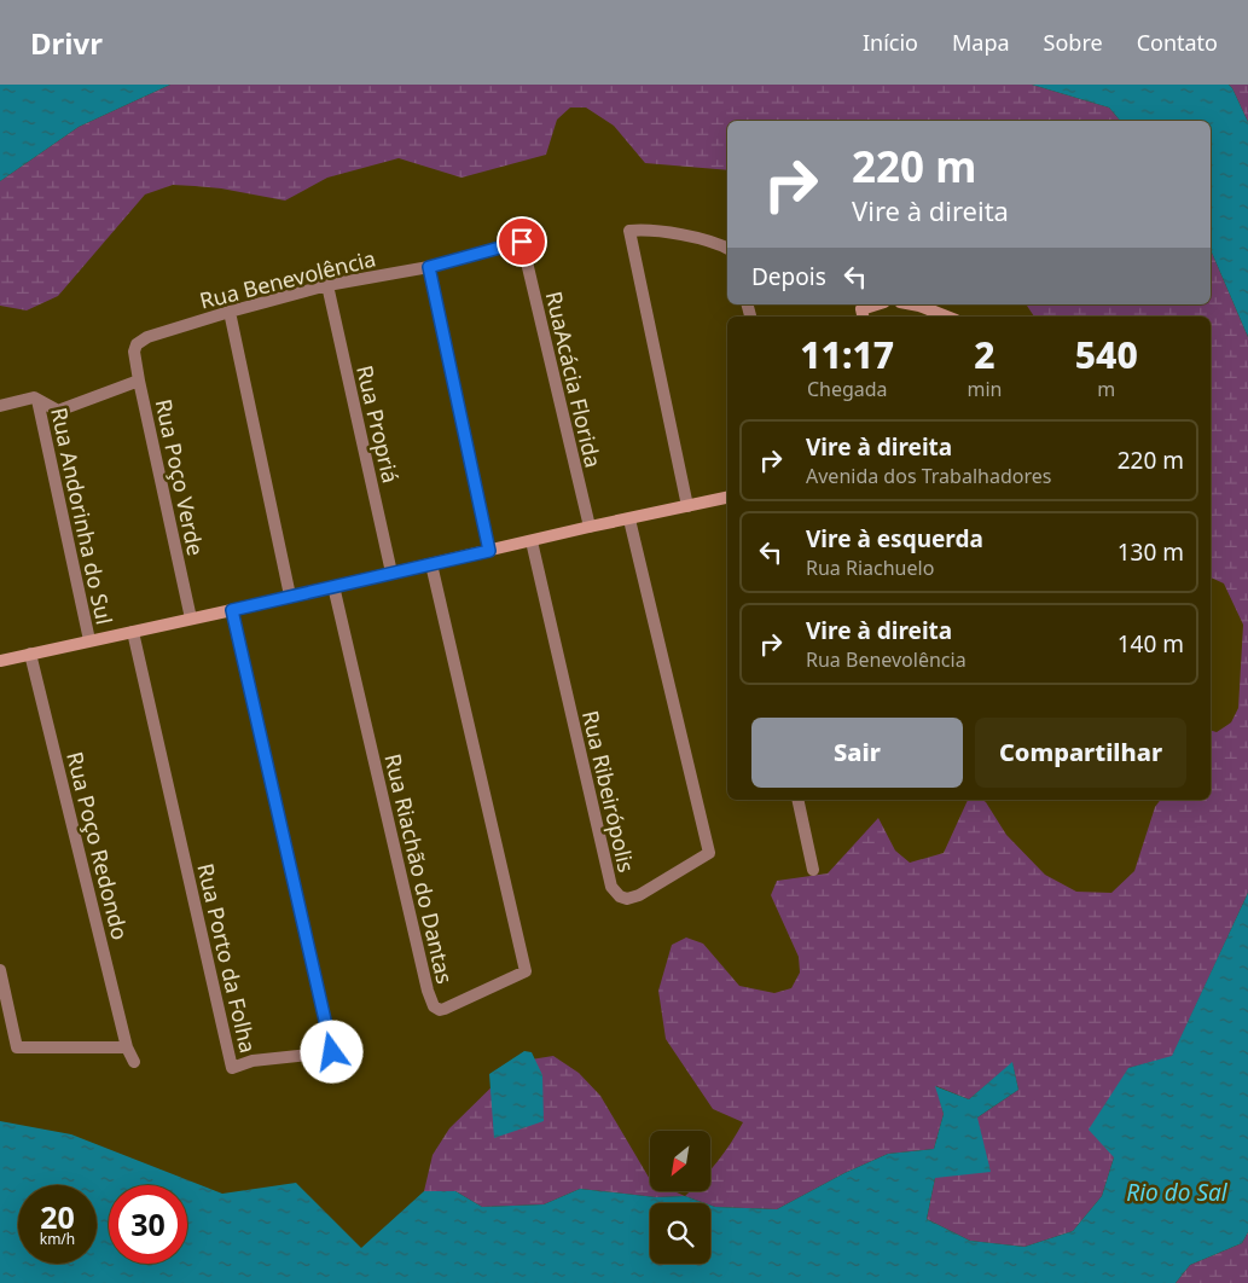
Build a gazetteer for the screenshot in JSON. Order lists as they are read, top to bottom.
{
  "streets": {
    "street": [
      "Rua Benevolência",
      "RuaAcácia Florida",
      "Rua Propriá",
      "Rua Poço Verde",
      "Rua Andorinha do Sul",
      "Rua Ribeirópolis",
      "Rua Poço Redondo",
      "Rua Riachão do Dantas",
      "Rua Porto da Folha"
    ]
  },
  "crossings": [
    ["Rua Benevolência", "RuaAcácia Florida"],
    ["Rua Benevolência", "Rua Propriá"],
    ["Rua Benevolência", "Rua Poço Verde"]
  ],
  "water": ["Rio do Sal"],
  "north": "bottom left",
  "page": {
    "header": "Drivr",
    "nav": [
      "Início",
      "Mapa",
      "Sobre",
      "Contato"
    ],
    "turn": ["220 m", "Vire à direita"],
    "then": "Depois",
    "eta": [
      "11:17",
      "Chegada",
      "2",
      "min",
      "540",
      "m"
    ],
    "list": [
      {
        "name": "Vire à direita",
        "note": "Avenida dos Trabalhadores",
        "value": "220 m"
      },
      {
        "name": "Vire à esquerda",
        "note": "Rua Riachuelo",
        "value": "130 m"
      },
      {
        "name": "Vire à direita",
        "note": "Rua Benevolência",
        "value": "140 m"
      }
    ],
    "buttons": ["Sair", "Compartilhar"],
    "speed": "20 km/h",
    "limit": "30"
  }
}
